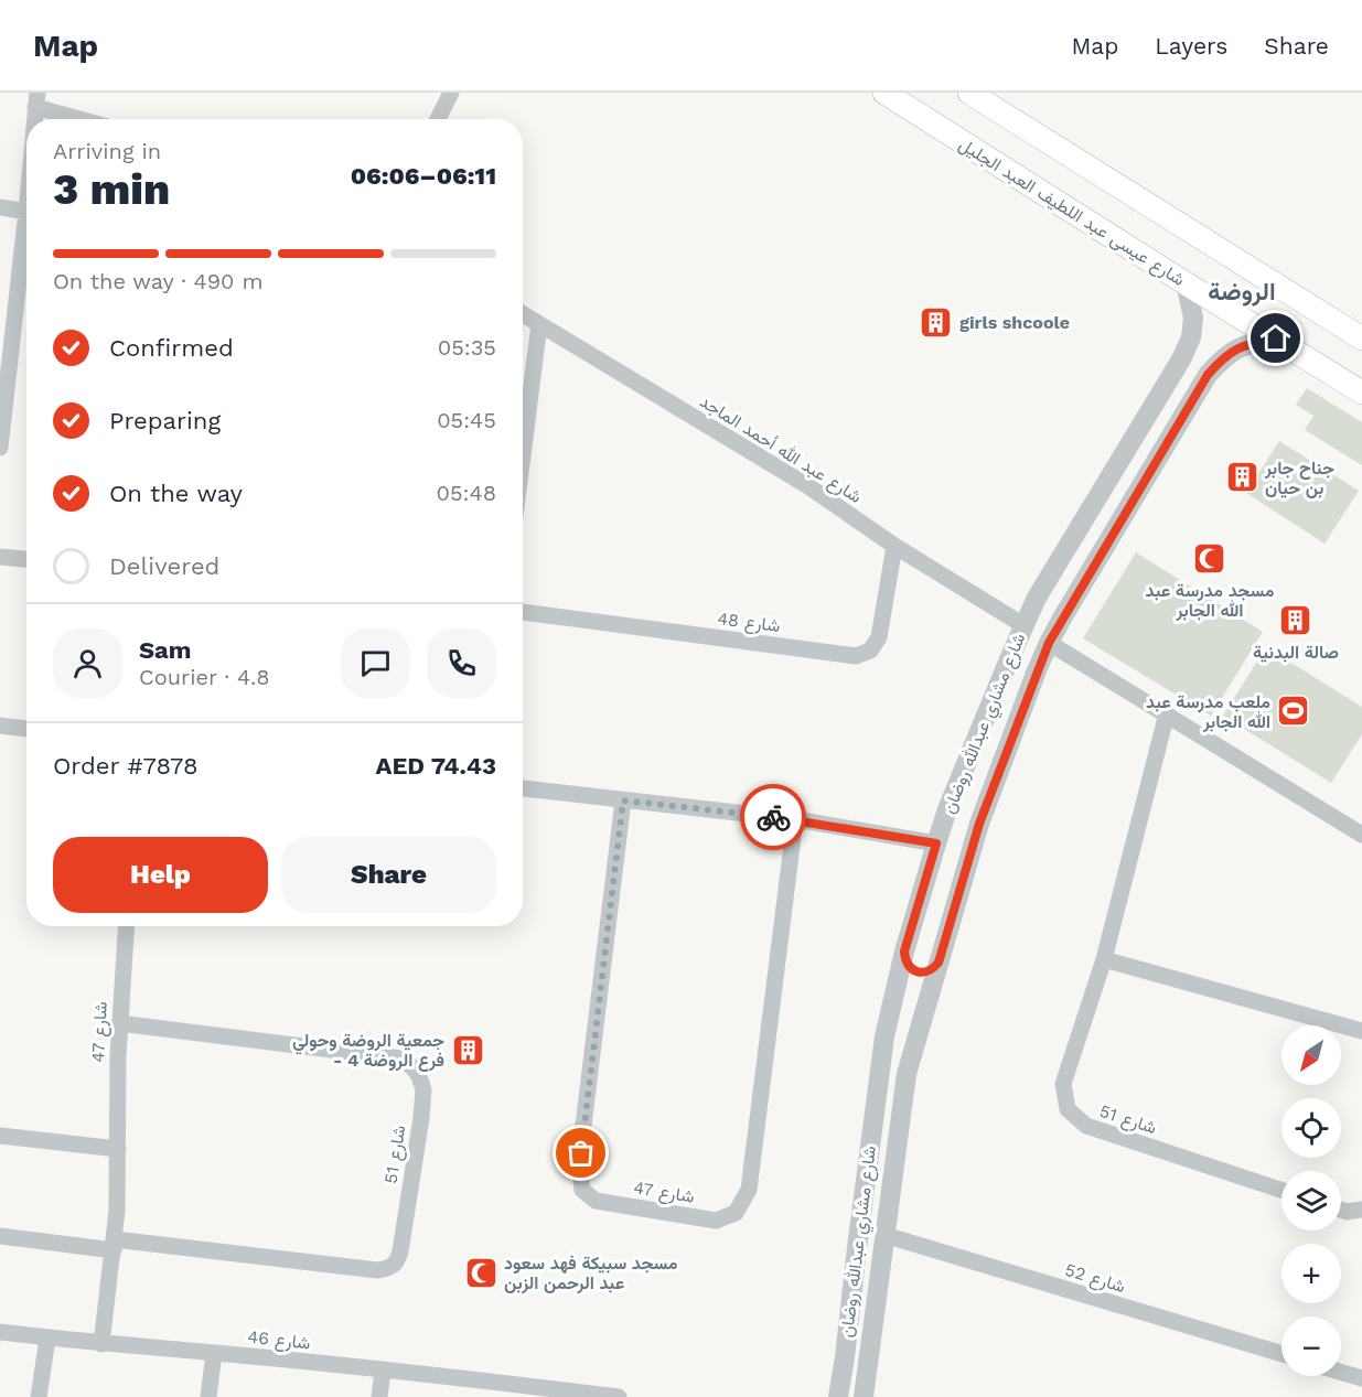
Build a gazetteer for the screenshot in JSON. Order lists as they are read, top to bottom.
{
  "streets": {
    "main road": ["شارع عيسى عبد اللطيف العبد الجليل"],
    "street": [
      "شارع عبد الله أحمد الماجد",
      "شارع 48",
      "شارع مشاري عبدالله روضان",
      "شارع 47",
      "شارع 51",
      "شارع 52",
      "شارع 46"
    ]
  },
  "crossings": [
    ["شارع عيسى عبد اللطيف العبد الجليل", "شارع مشاري عبدالله روضان"],
    ["شارع عبد الله أحمد الماجد", "شارع 48"],
    ["شارع عبد الله أحمد الماجد", "شارع مشاري عبدالله روضان"],
    ["شارع مشاري عبدالله روضان", "شارع 52"],
    ["شارع 47", "شارع 51"],
    ["شارع 47", "شارع 46"]
  ],
  "districts": ["الروضة"],
  "places": {
    "building": [
      "girls shcoole",
      "جناح جابر بن حيان",
      "صالة البدنية",
      "جمعية الروضة وحولي - فرع الروضة 4"
    ],
    "mosque": ["مسجد مدرسة عبد الله الجابر", "مسجد سبيكة فهد سعود عبد الرحمن الزبن"],
    "sports": ["ملعب مدرسة عبد الله الجابر"]
  },
  "north": "bottom left",
  "page": {
    "header": "Map",
    "nav": ["Map", "Layers", "Share"],
    "heading": ["3 min", "Arriving in", "06:06–06:11"],
    "panel": [
      "Sam",
      "Courier · 4.8",
      "Order #7878",
      "AED 74.43"
    ],
    "bar": "On the way · 490 m",
    "list": [
      ["Confirmed", "05:35"],
      ["Preparing", "05:45"],
      ["On the way", "05:48"],
      "Delivered"
    ],
    "buttons": ["Help", "Share"],
    "map_buttons": ["+", "−"]
  }
}
